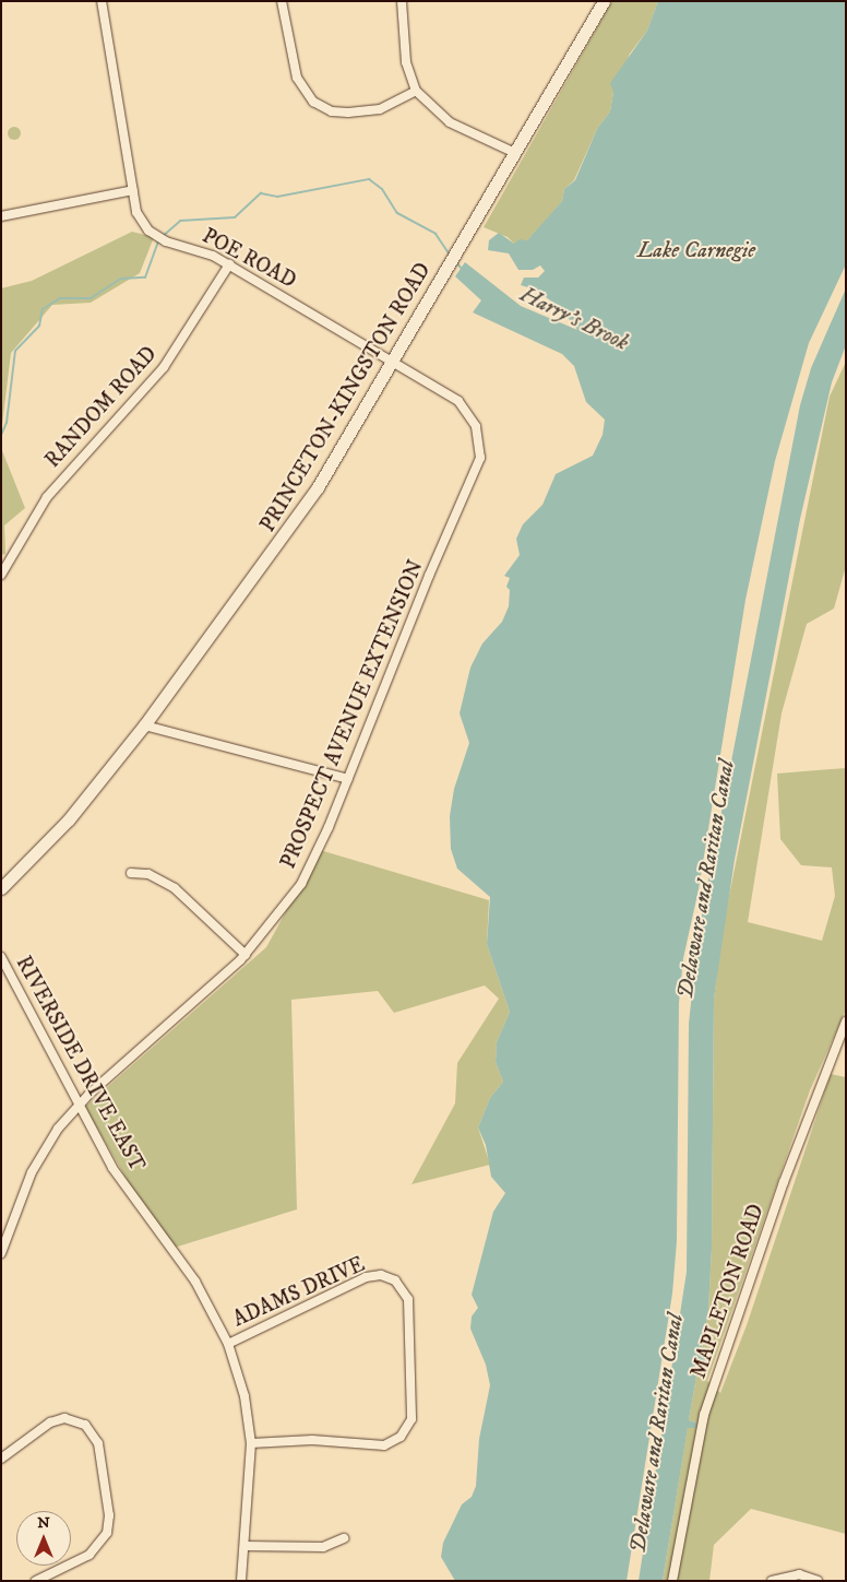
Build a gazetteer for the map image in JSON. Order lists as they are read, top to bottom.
{
  "streets": {
    "main road": ["PRINCETON-KINGSTON ROAD"],
    "street": [
      "POE ROAD",
      "RANDOM ROAD",
      "PROSPECT AVENUE EXTENSION",
      "RIVERSIDE DRIVE EAST",
      "MAPLETON ROAD",
      "ADAMS DRIVE"
    ]
  },
  "crossings": [
    ["POE ROAD", "PRINCETON-KINGSTON ROAD"],
    ["POE ROAD", "RANDOM ROAD"],
    ["POE ROAD", "PROSPECT AVENUE EXTENSION"],
    ["PRINCETON-KINGSTON ROAD", "PROSPECT AVENUE EXTENSION"],
    ["PROSPECT AVENUE EXTENSION", "RIVERSIDE DRIVE EAST"],
    ["RIVERSIDE DRIVE EAST", "ADAMS DRIVE"]
  ],
  "water": ["Lake Carnegie", "Harry's Brook", "Delaware and Raritan Canal"],
  "north": "top"
}
